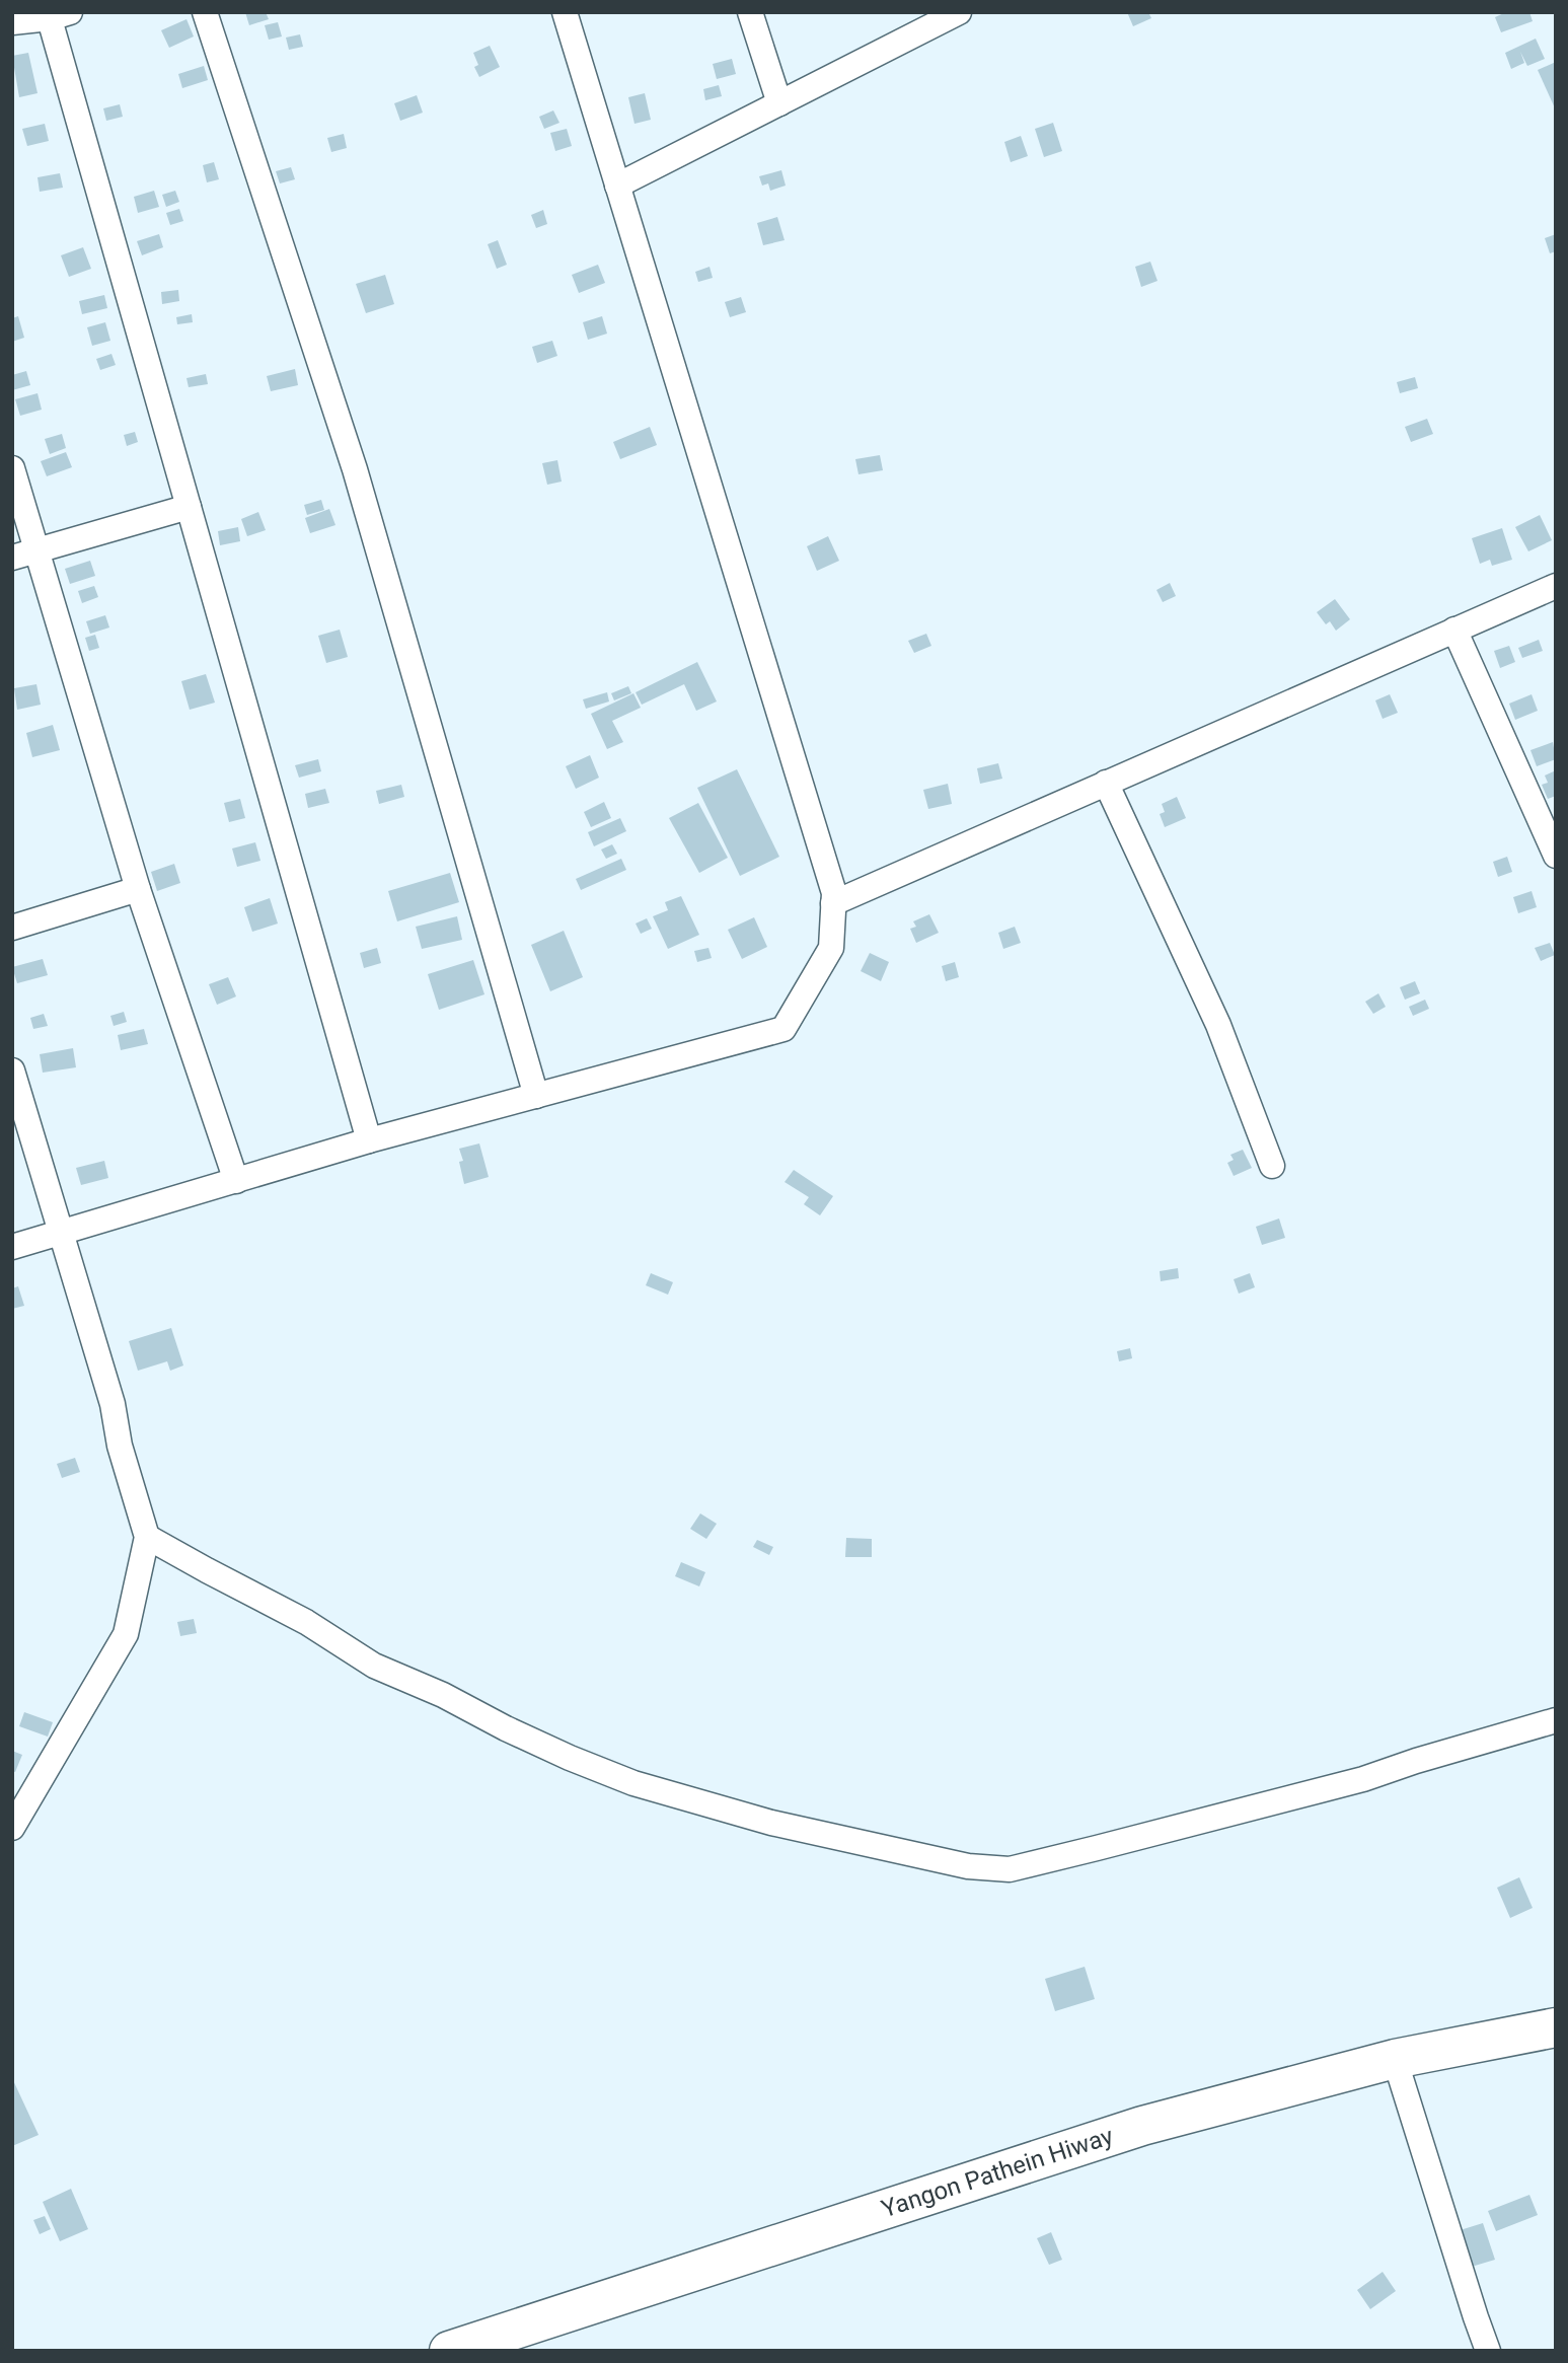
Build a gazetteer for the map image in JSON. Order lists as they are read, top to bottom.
{
  "streets": {
    "highway": ["Yangon Pathein Hiway"]
  }
}
